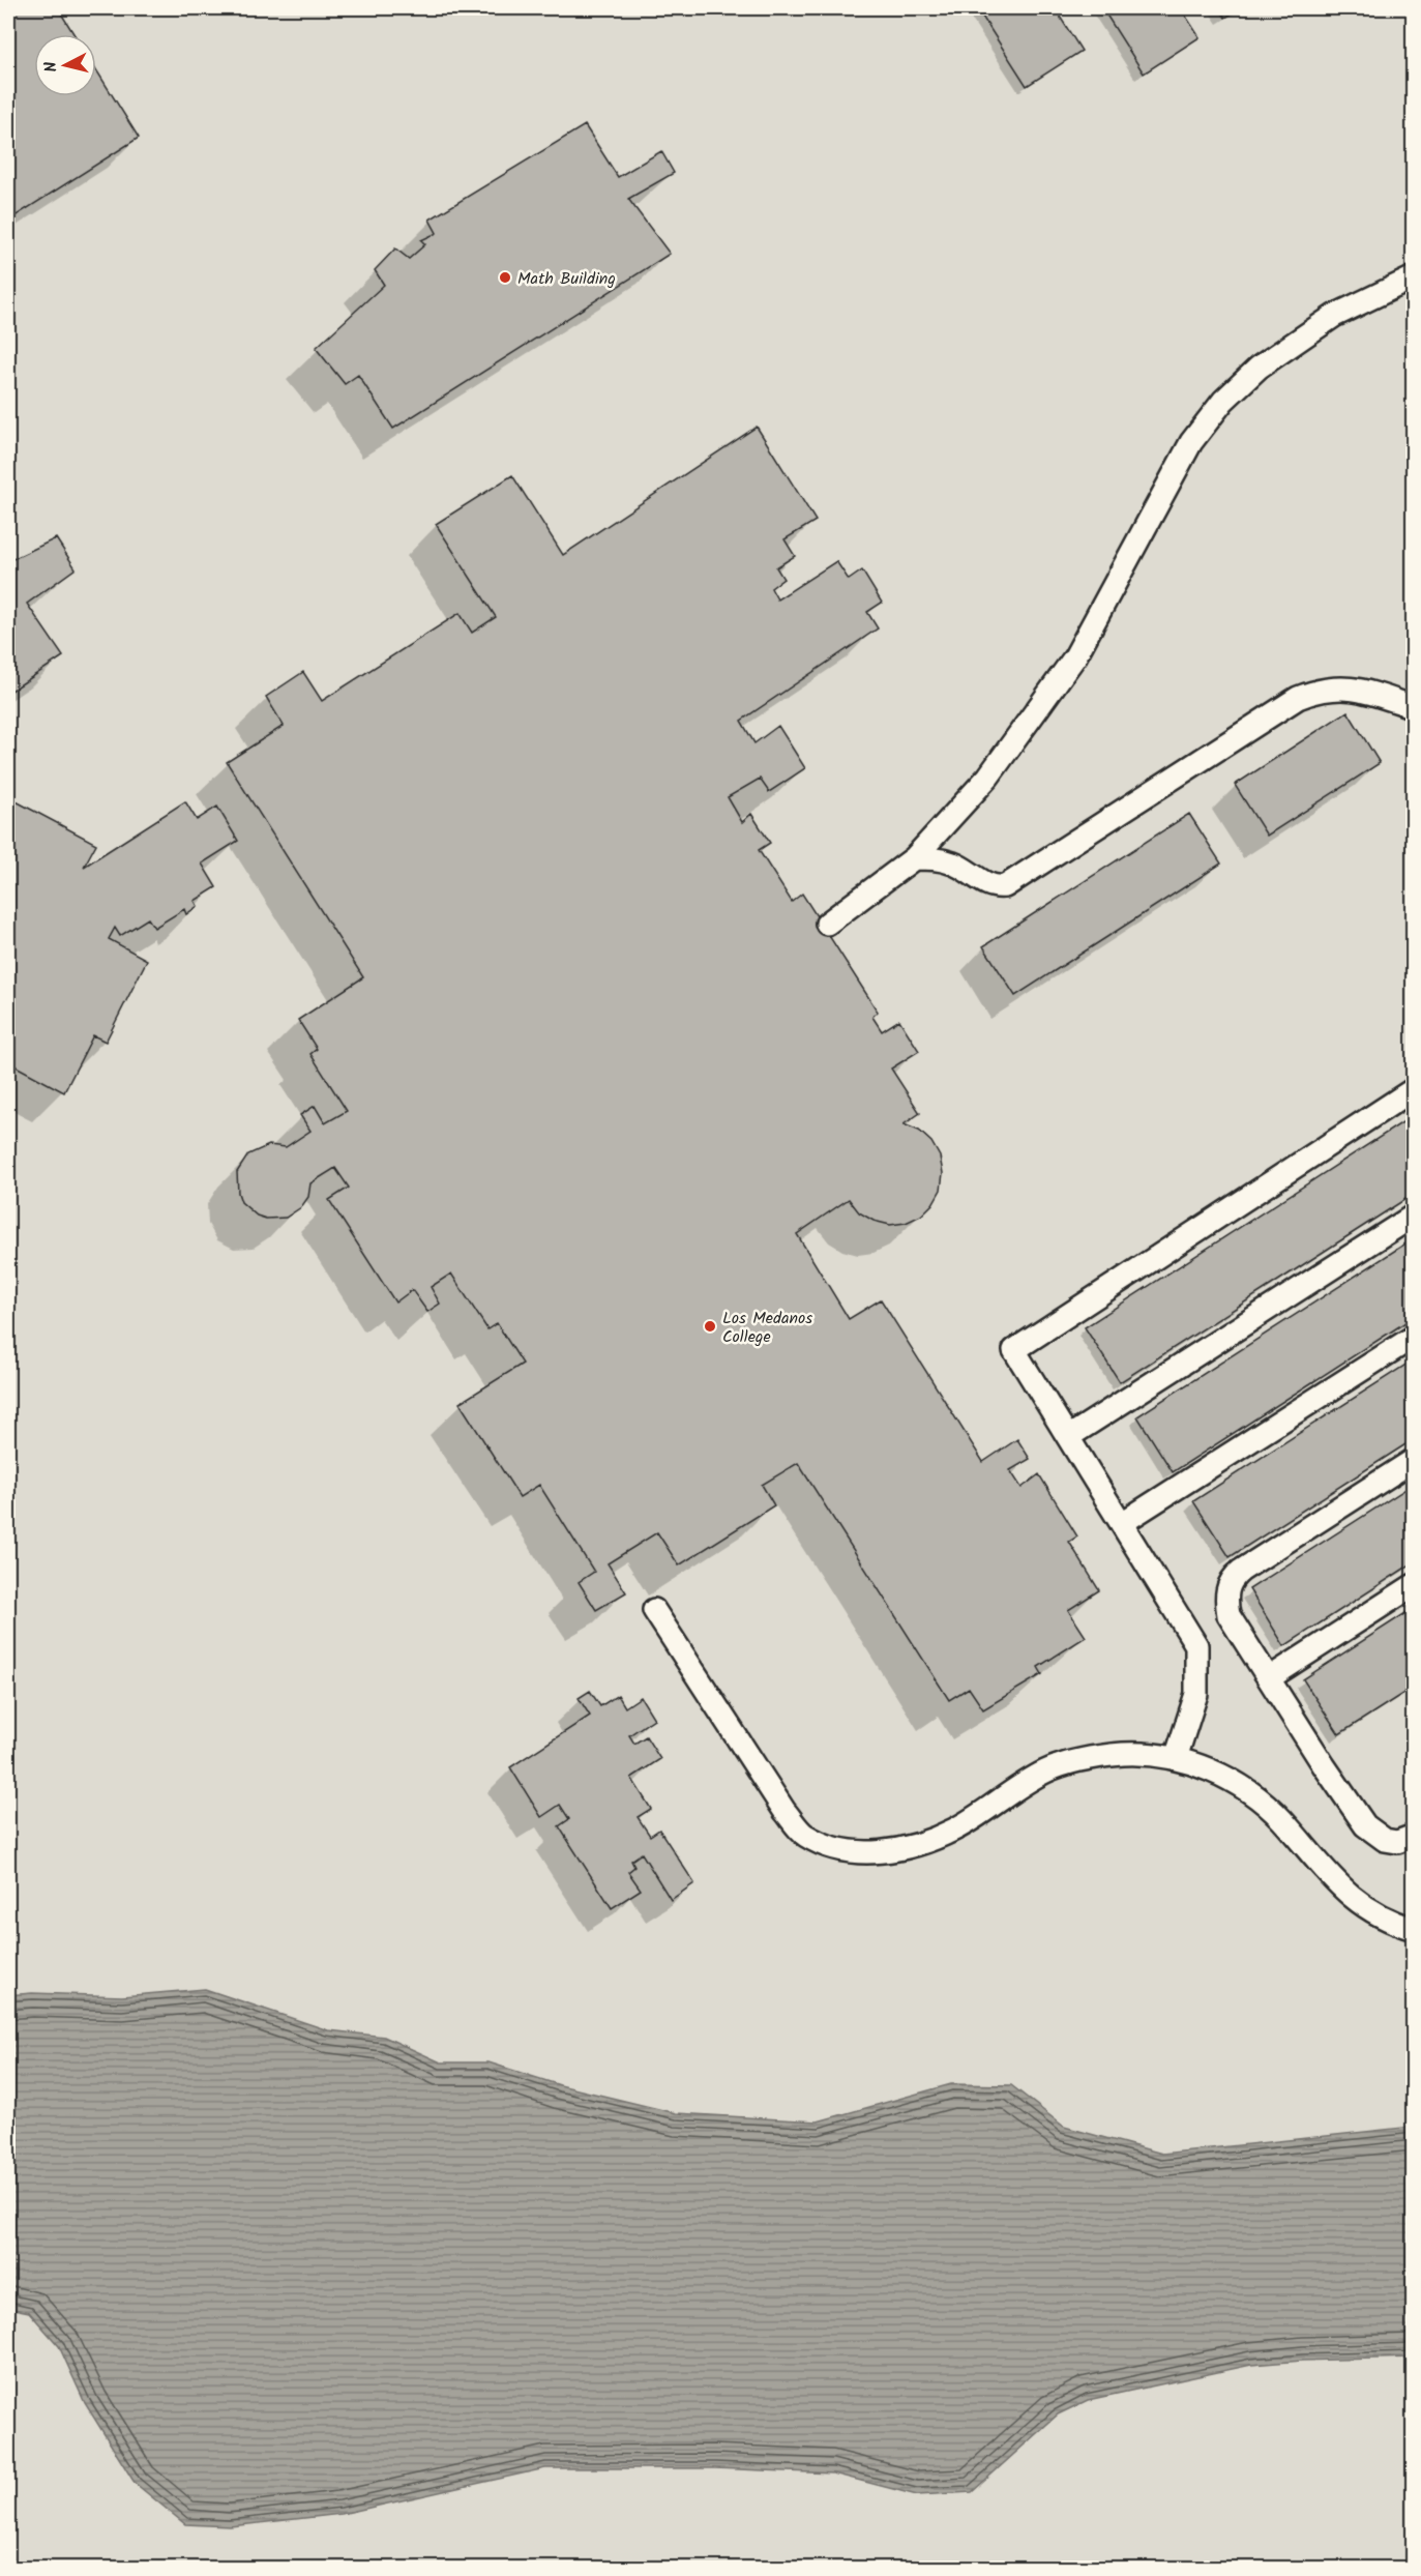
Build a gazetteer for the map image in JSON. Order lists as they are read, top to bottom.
{
  "places": ["Math Building", "Los Medanos College"],
  "north": "left"
}
